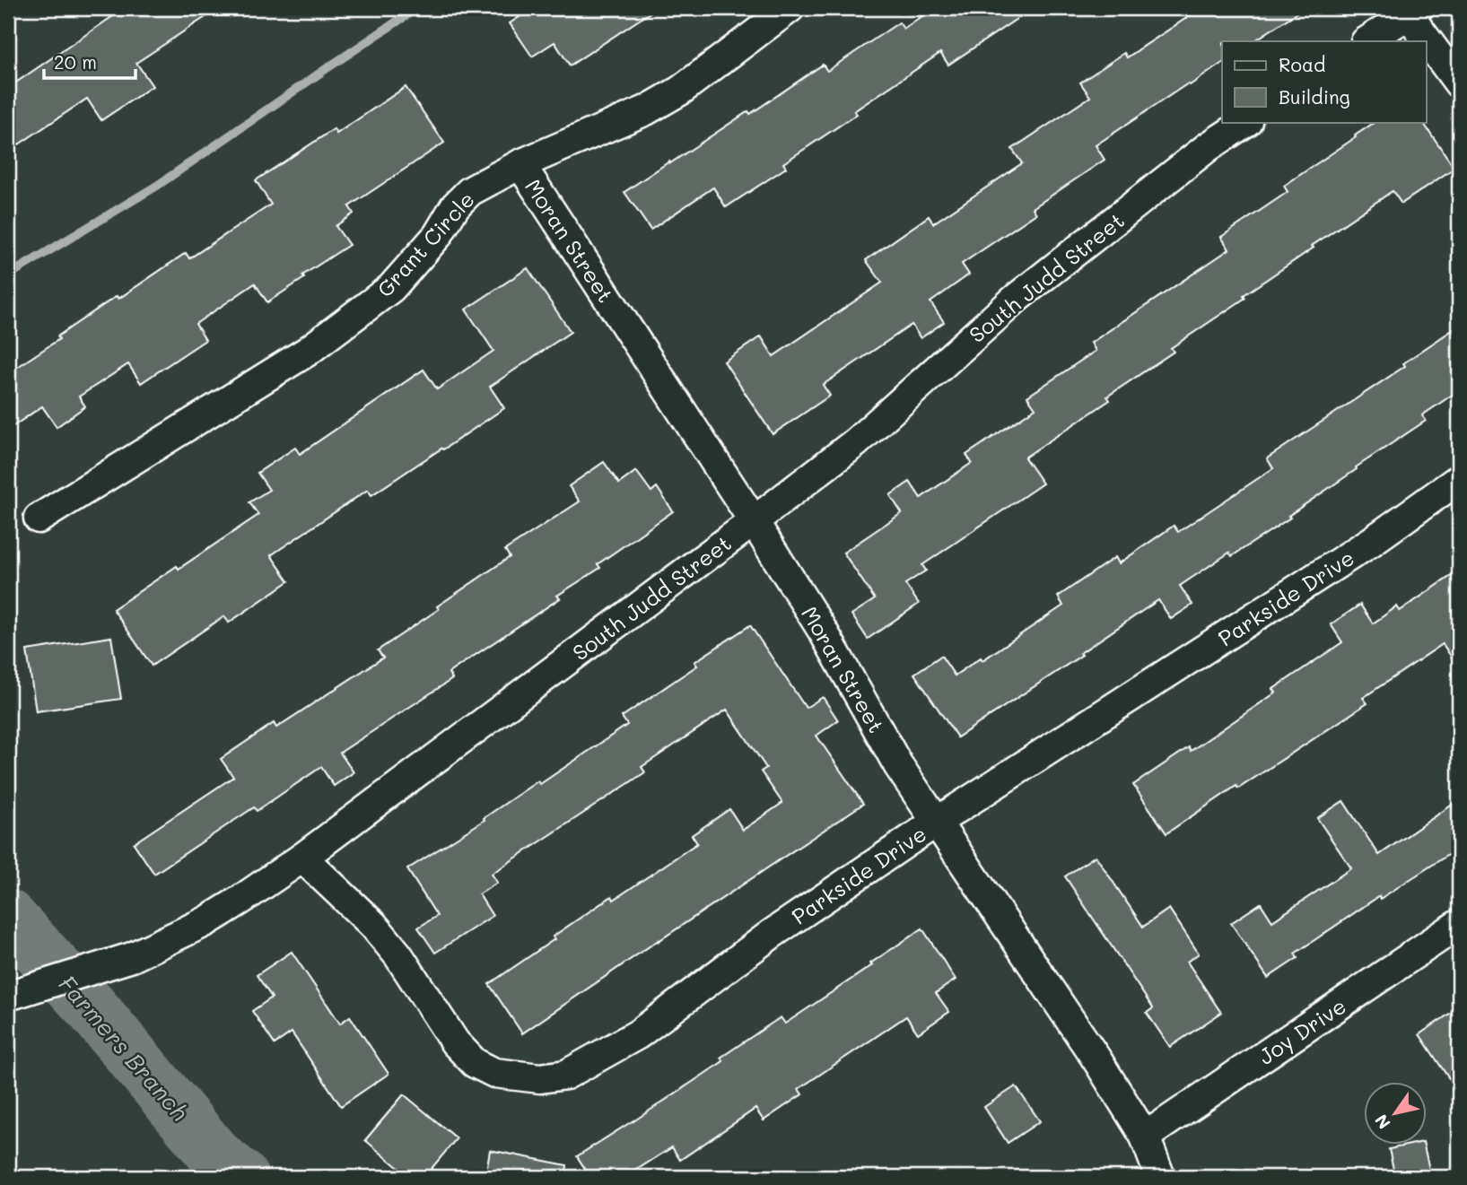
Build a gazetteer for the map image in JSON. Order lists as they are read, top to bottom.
{
  "streets": {
    "street": [
      "Moran Street",
      "Grant Circle",
      "South Judd Street",
      "Parkside Drive",
      "Joy Drive"
    ]
  },
  "crossings": [
    ["Moran Street", "Grant Circle"],
    ["Moran Street", "South Judd Street"],
    ["Moran Street", "Parkside Drive"],
    ["Moran Street", "Joy Drive"],
    ["South Judd Street", "Parkside Drive"]
  ],
  "water": ["Farmers Branch"],
  "legend": ["Road", "Building"],
  "scale_bar": "20 m",
  "north": "bottom left"
}
